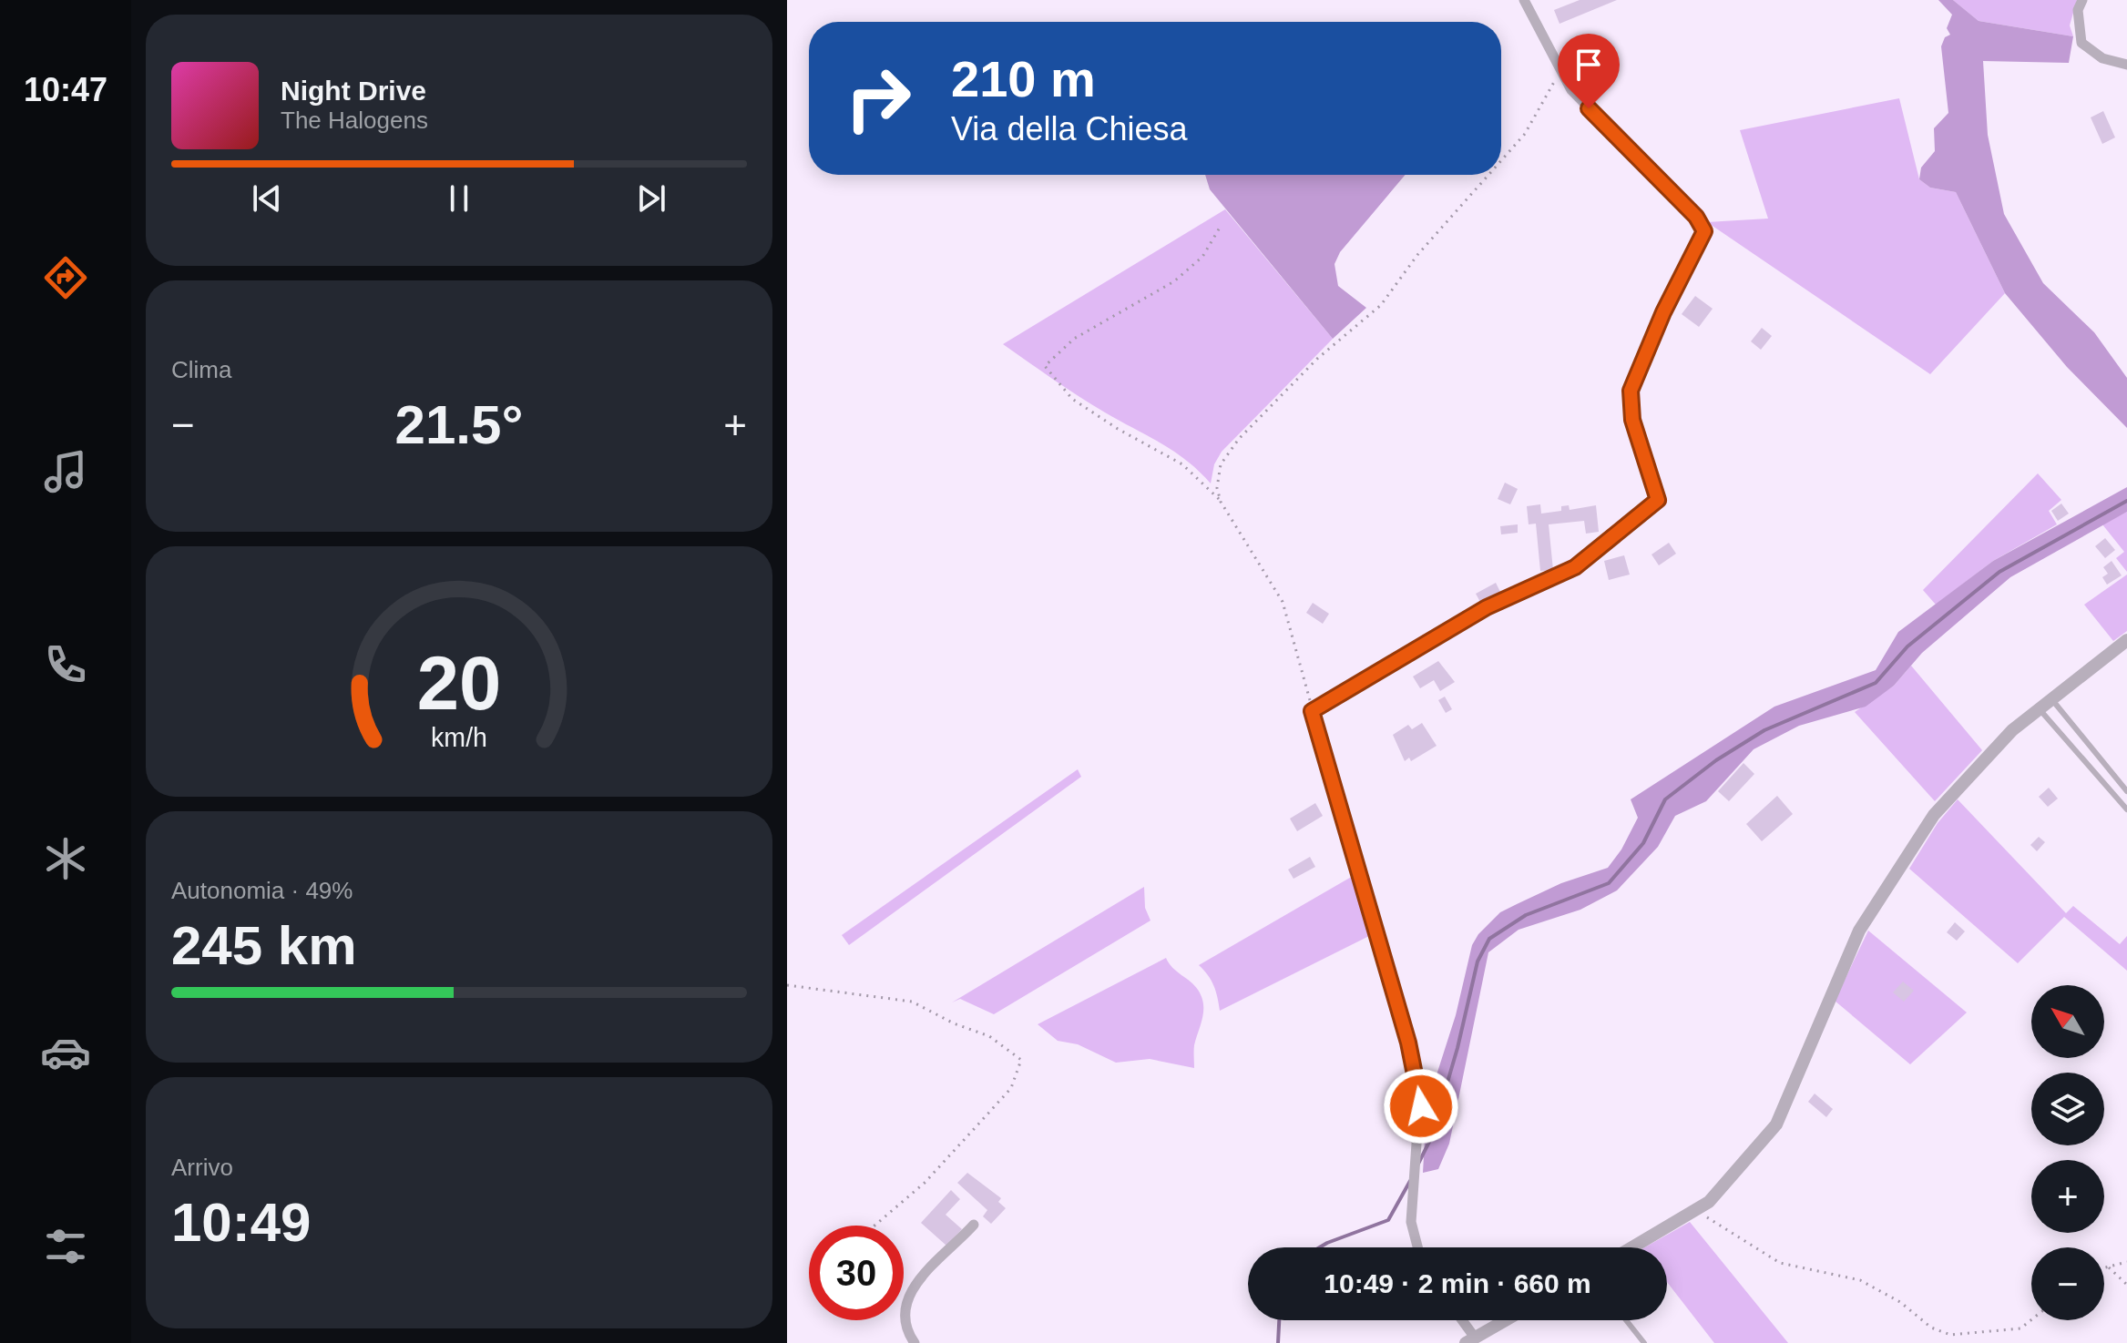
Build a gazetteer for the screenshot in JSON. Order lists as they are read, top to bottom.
{
  "north": "top left",
  "page": {
    "tabs": "10:47",
    "turn": ["210 m", "Via della Chiesa"],
    "song": ["Night Drive", "The Halogens"],
    "tile": [
      "Clima",
      ["Autonomia · 49%", "245 km"],
      ["Arrivo", "10:49"]
    ],
    "heat": ["−", "21.5°", "+"],
    "map_buttons": ["+", "−"],
    "limit": "30",
    "trip": "10:49 · 2 min · 660 m",
    "gauge": ["20", "km/h"]
  }
}
